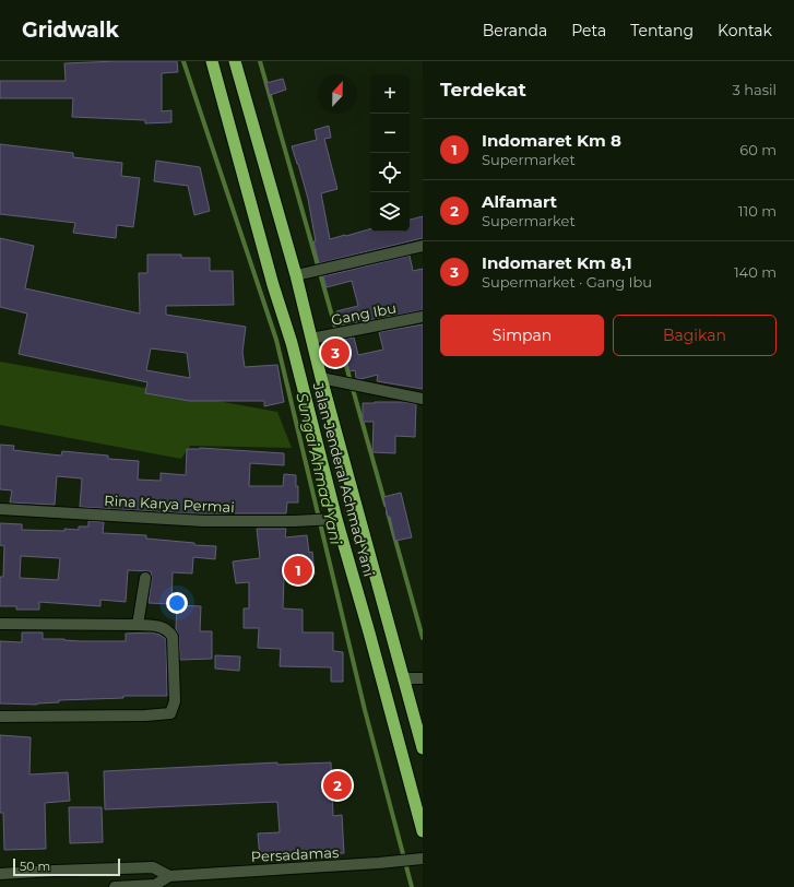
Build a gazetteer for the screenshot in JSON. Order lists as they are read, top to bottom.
{
  "streets": {
    "highway": ["Jalan Jenderal Achmad Yani"],
    "street": ["Gang Ibu", "Rina Karya Permai", "Persadamas"]
  },
  "crossings": [
    ["Gang Ibu", "Jalan Jenderal Achmad Yani"],
    ["Jalan Jenderal Achmad Yani", "Rina Karya Permai"]
  ],
  "water": ["Sungai Ahmad Yani"],
  "scale_bar": "50 m",
  "north": "top",
  "page": {
    "header": "Gridwalk",
    "nav": [
      "Beranda",
      "Peta",
      "Tentang",
      "Kontak"
    ],
    "heading": ["Terdekat", "3 hasil"],
    "map_buttons": ["+", "−"],
    "list": [
      {
        "mark": "1",
        "name": "Indomaret Km 8",
        "note": "Supermarket",
        "value": "60 m"
      },
      {
        "mark": "2",
        "name": "Alfamart",
        "note": "Supermarket",
        "value": "110 m"
      },
      {
        "mark": "3",
        "name": "Indomaret Km 8,1",
        "note": "Supermarket · Gang Ibu",
        "value": "140 m"
      }
    ],
    "buttons": ["Simpan", "Bagikan"],
    "pins": ["3", "1", "2"],
    "scale": "50 m"
  }
}
